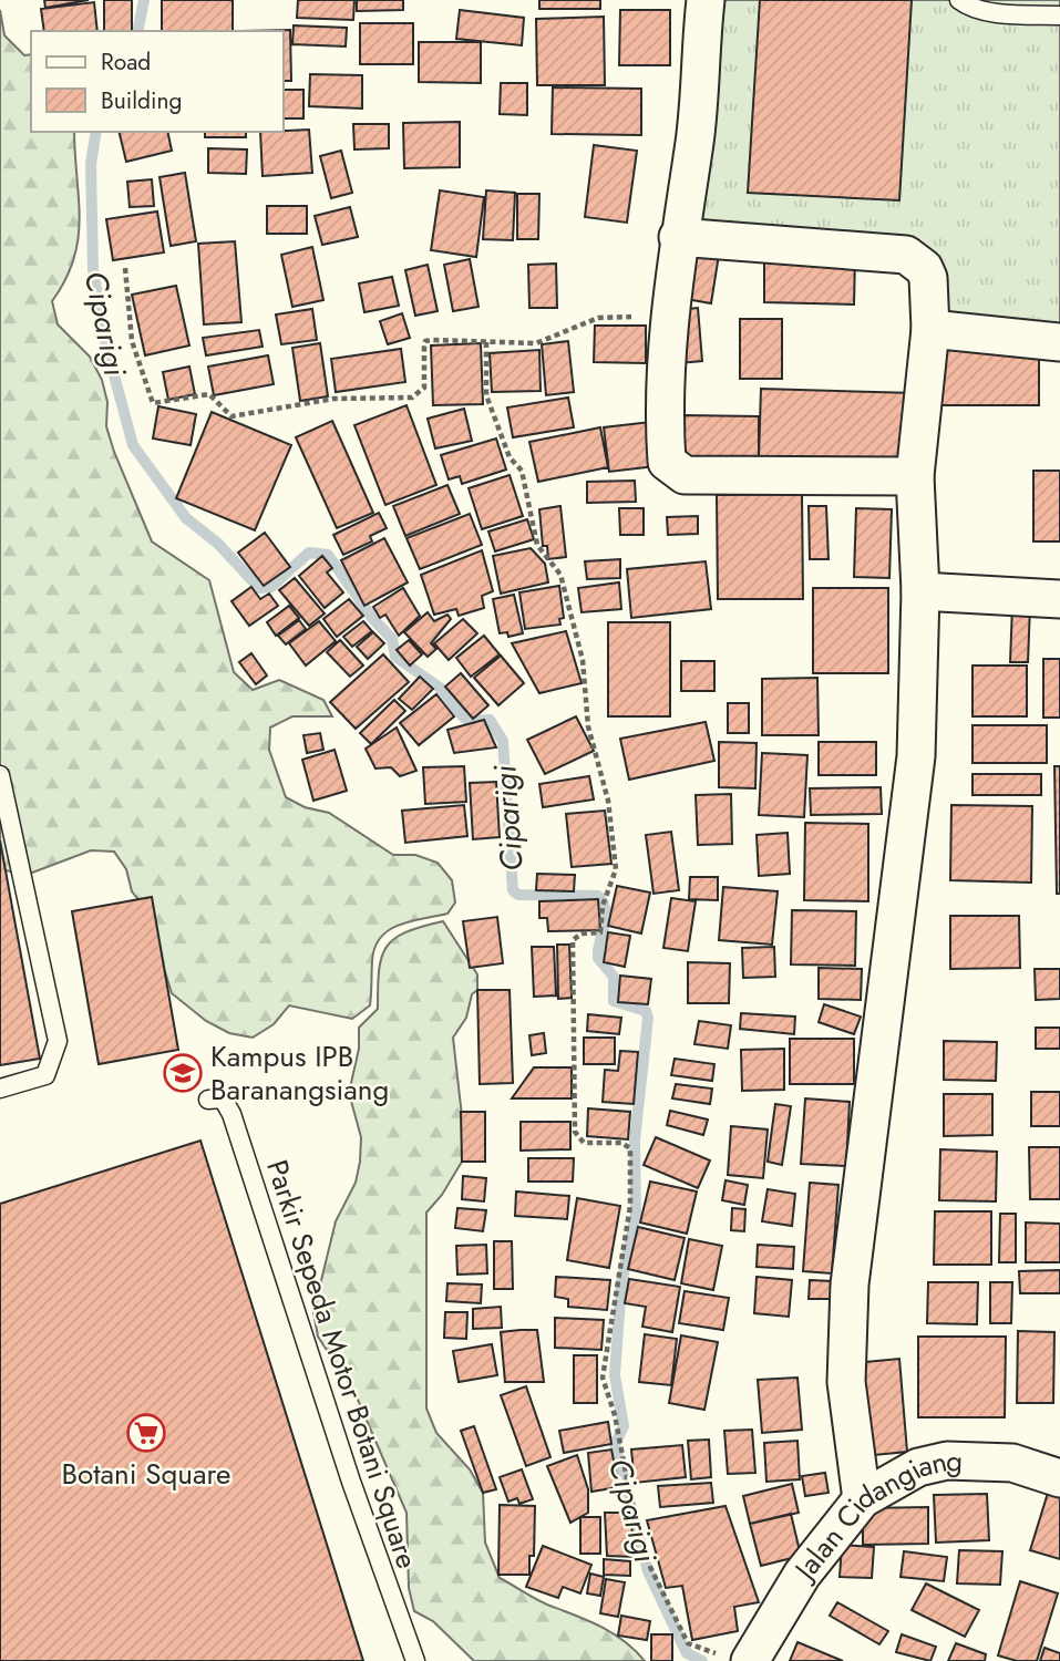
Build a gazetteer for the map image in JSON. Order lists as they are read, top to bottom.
{
  "streets": {
    "street": ["Jalan Cidangiang"],
    "lane": ["Parkir Sepeda Motor Botani Square"]
  },
  "water": ["Ciparigi"],
  "places": {
    "school or university": ["Kampus IPB Baranangsiang"],
    "supermarket": ["Botani Square"]
  },
  "legend": ["Road", "Building"]
}
